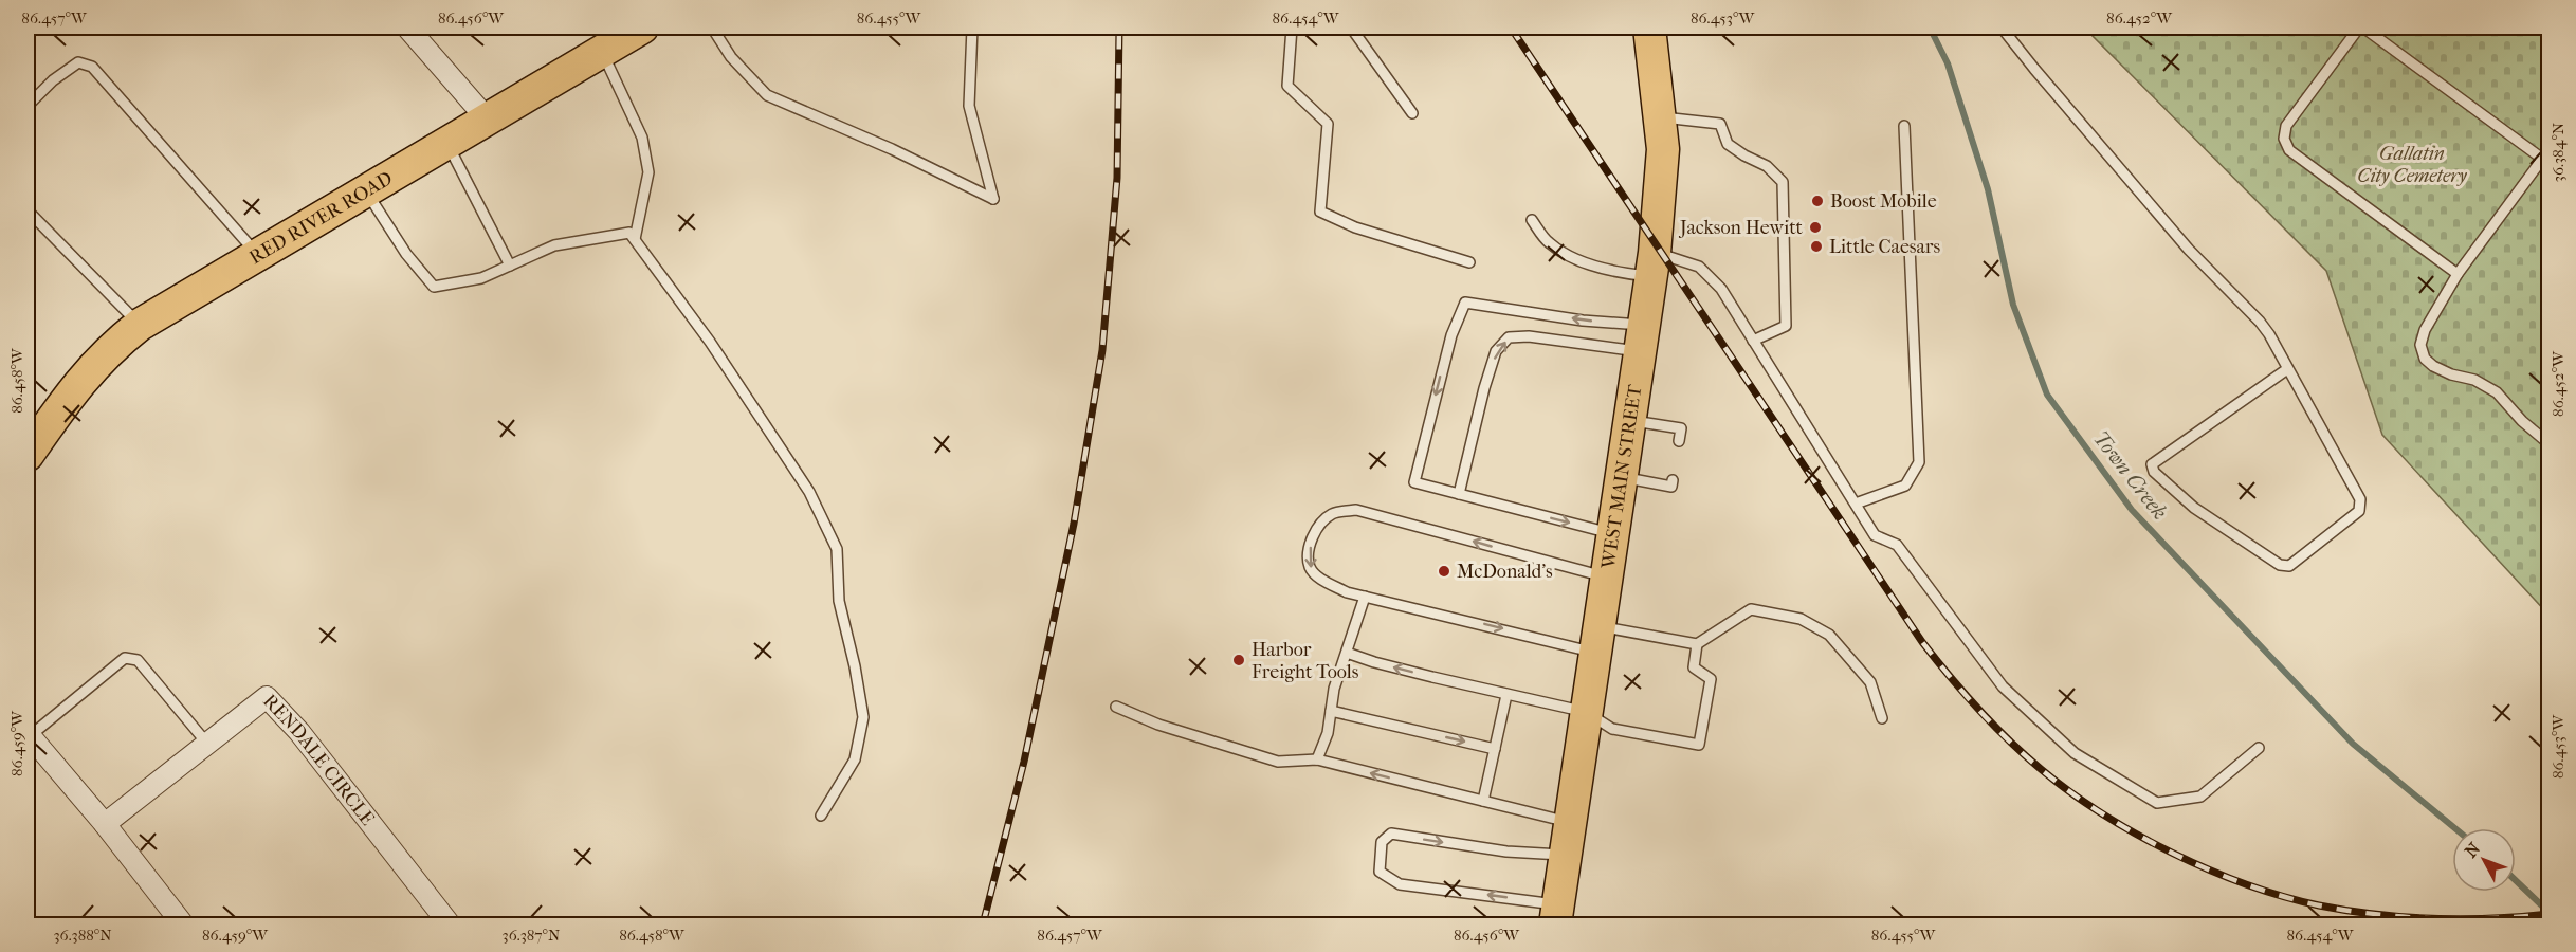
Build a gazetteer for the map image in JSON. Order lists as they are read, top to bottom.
{
  "streets": {
    "main road": ["RED RIVER ROAD", "WEST MAIN STREET"],
    "street": ["RENDALE CIRCLE"]
  },
  "water": ["Town Creek"],
  "parks": ["Gallatin City Cemetery"],
  "places": [
    "Boost Mobile",
    "Jackson Hewitt",
    "Little Caesars",
    "McDonald's",
    "Harbor Freight Tools"
  ],
  "north": "top left",
  "coordinates": [
    "86.457°W",
    "86.456°W",
    "86.455°W",
    "86.454°W",
    "86.453°W",
    "86.452°W",
    "36.384°N",
    "86.458°W",
    "86.459°W",
    "36.388°N",
    "36.387°N"
  ]
}
